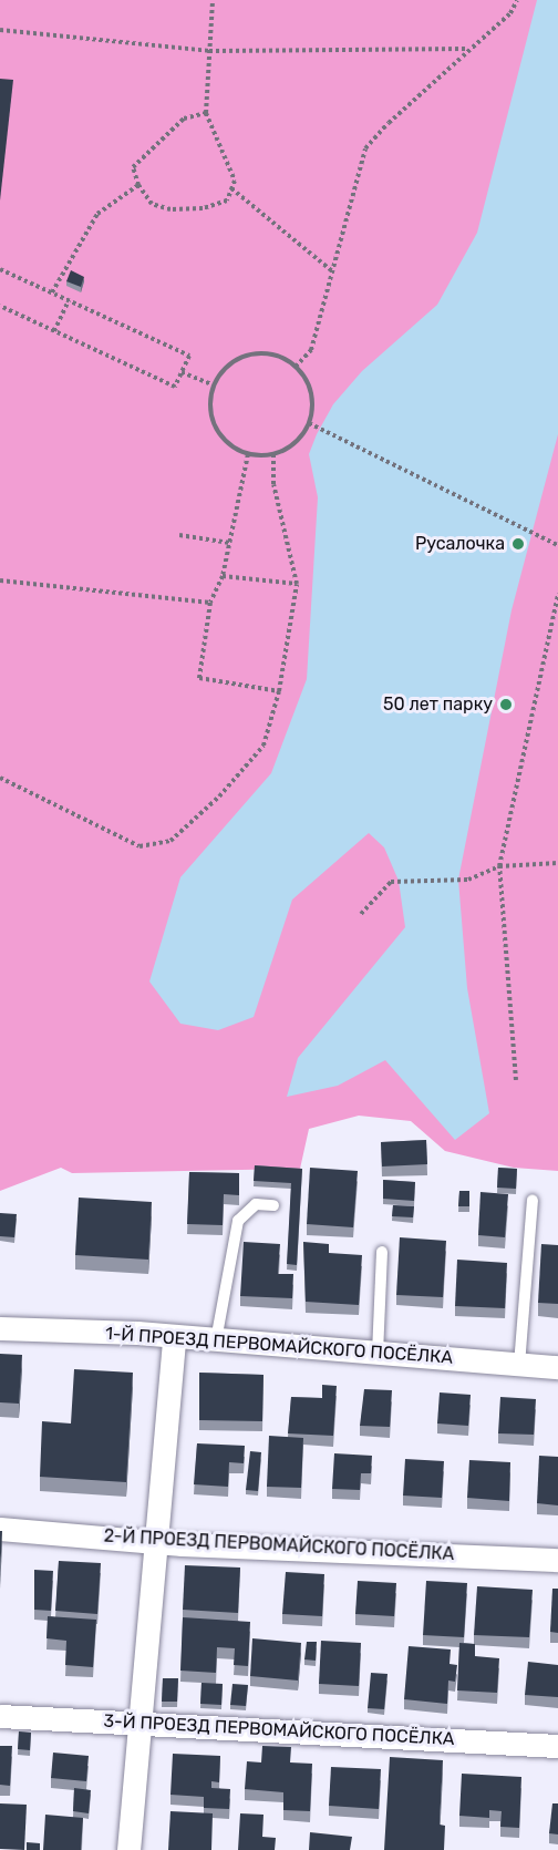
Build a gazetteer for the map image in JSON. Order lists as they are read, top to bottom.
{
  "streets": {
    "street": ["1-Й ПРОЕЗД ПЕРВОМАЙСКОГО ПОСЁЛКА", "2-Й ПРОЕЗД ПЕРВОМАЙСКОГО ПОСЁЛКА", "3-Й ПРОЕЗД ПЕРВОМАЙСКОГО ПОСЁЛКА"]
  },
  "places": ["Русалочка", "50 лет парку"]
}
